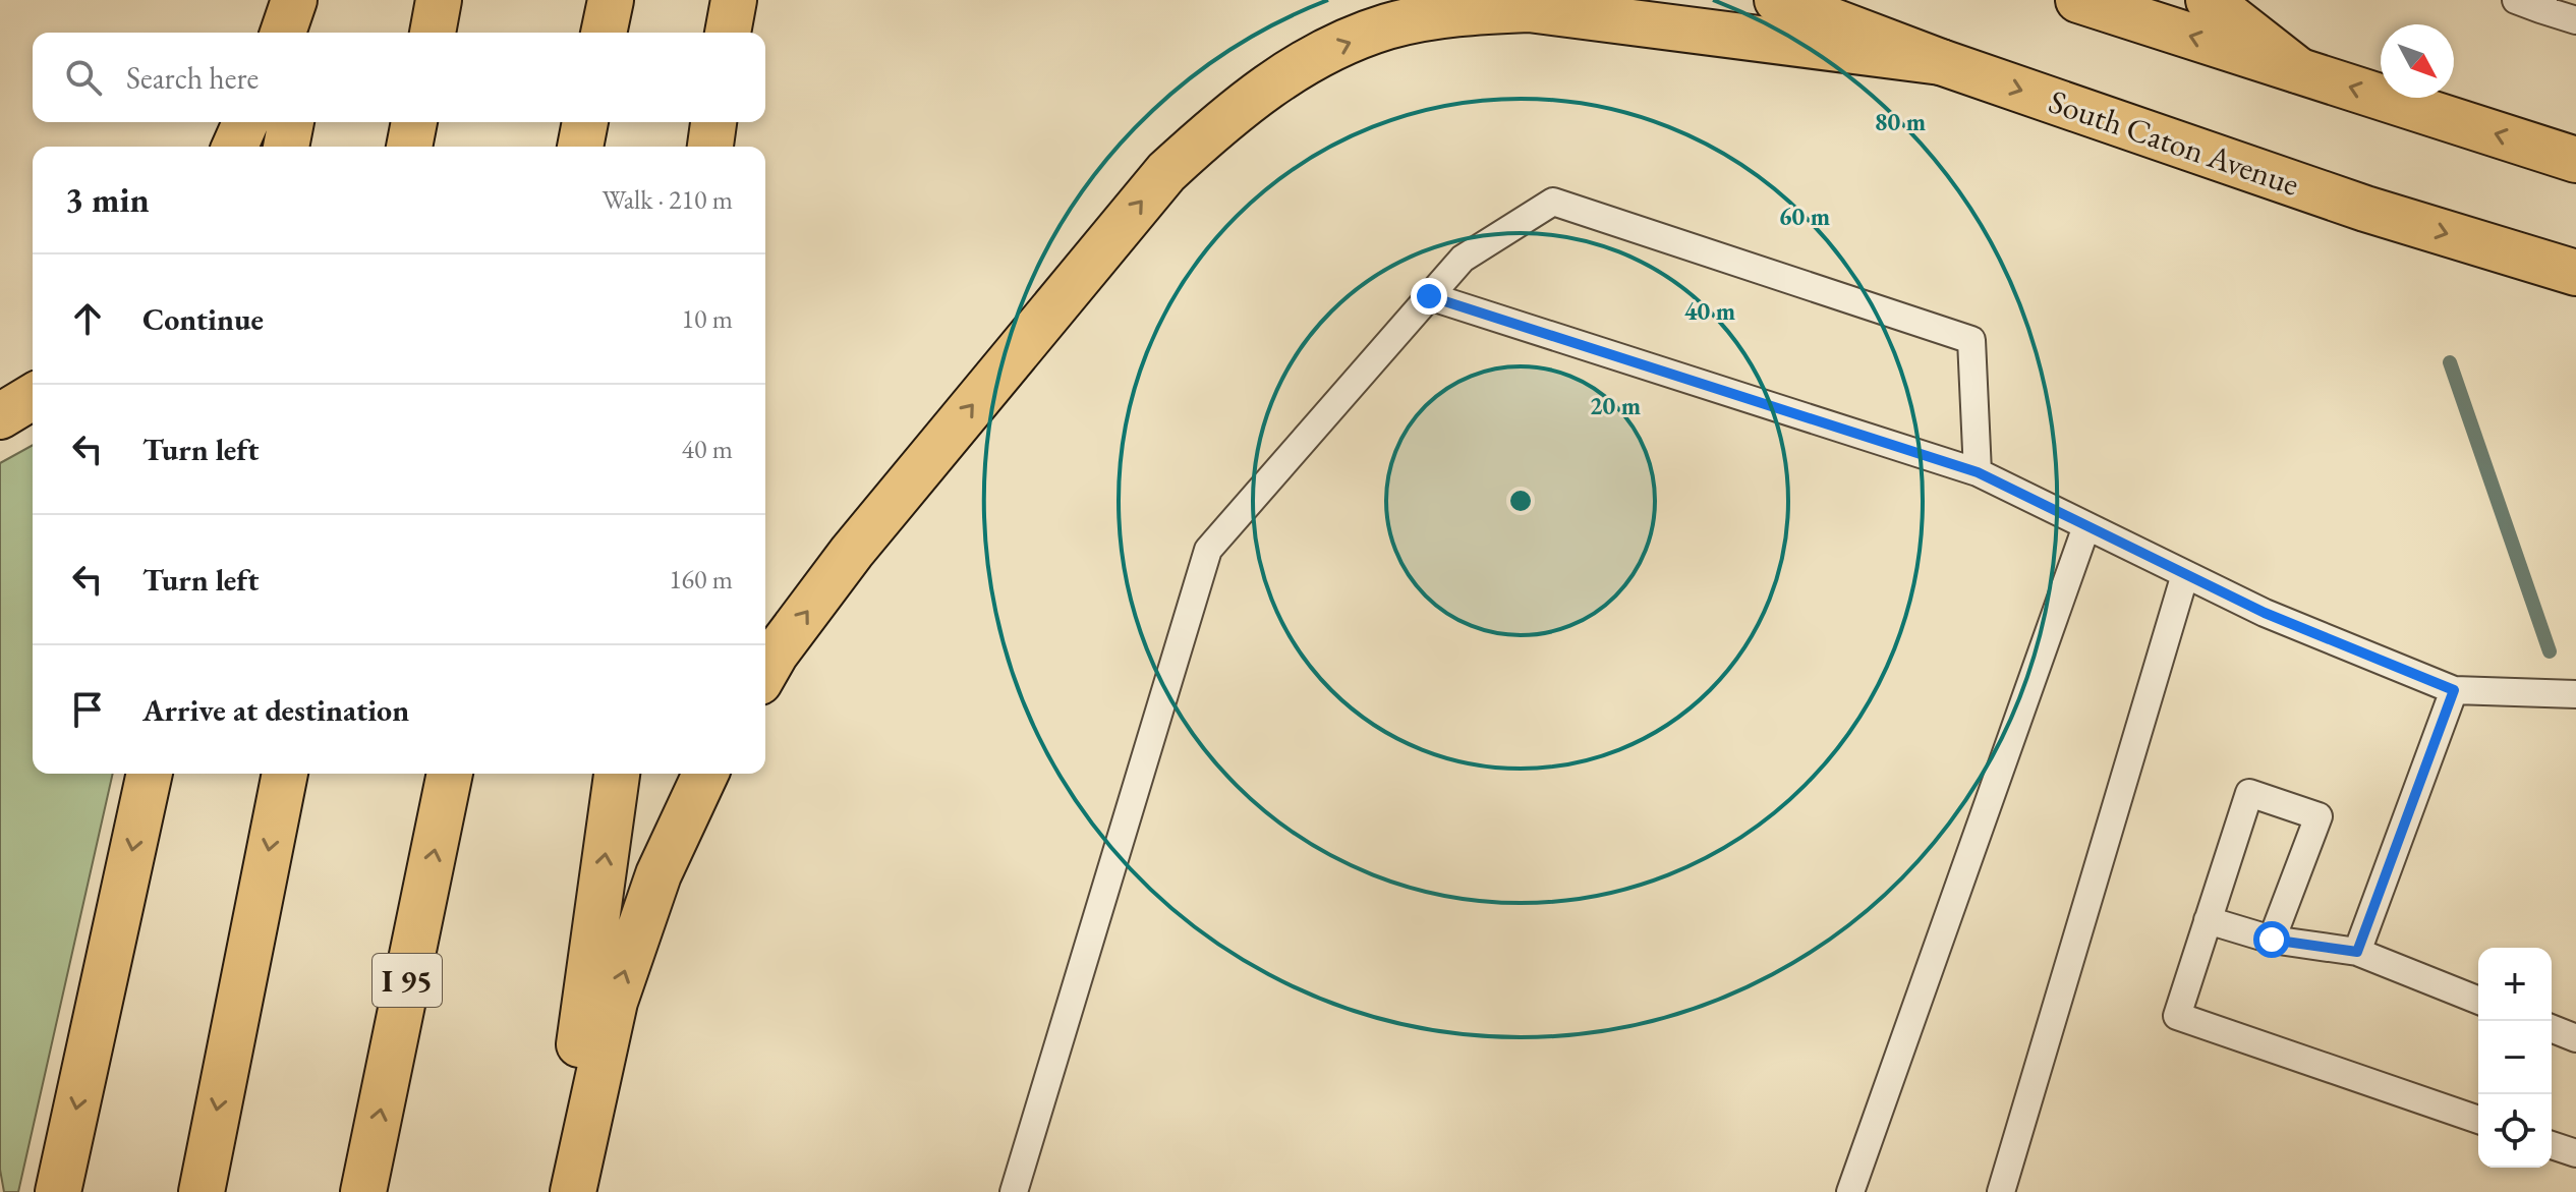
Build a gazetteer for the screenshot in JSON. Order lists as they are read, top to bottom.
{
  "streets": {
    "main road": ["South Caton Avenue", "I 95"]
  },
  "north": "bottom right",
  "page": {
    "search": "Search here",
    "heading": ["3 min", "Walk · 210 m"],
    "list": [
      ["Continue", "10 m"],
      ["Turn left", "40 m"],
      ["Turn left", "160 m"],
      "Arrive at destination"
    ],
    "map_buttons": ["+", "−"]
  },
  "rings": [
    "80 m",
    "60 m",
    "40 m",
    "20 m"
  ]
}
